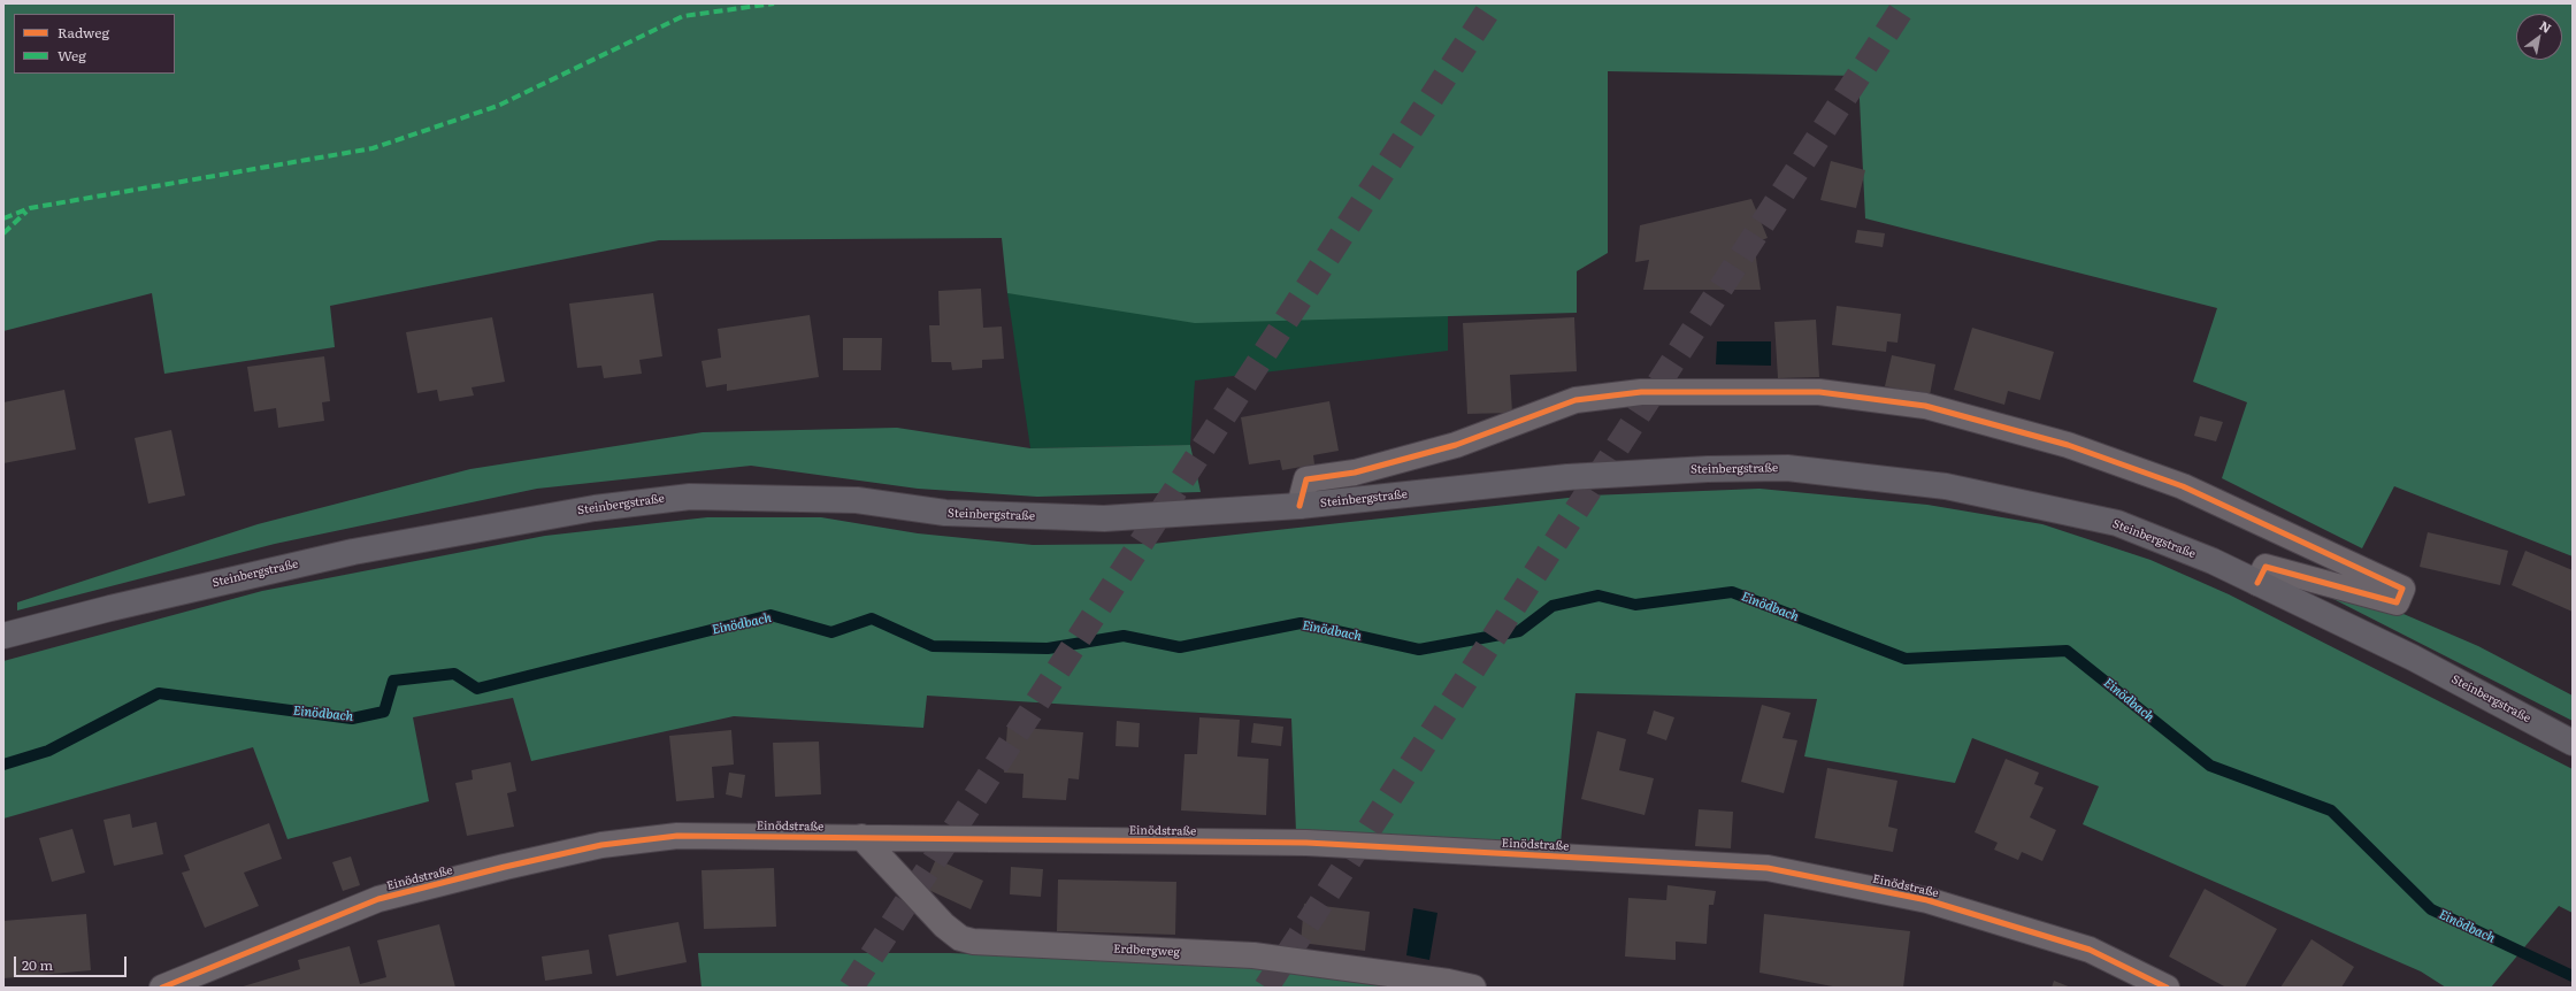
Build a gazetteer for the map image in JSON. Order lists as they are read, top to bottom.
{
  "streets": {
    "main road": ["Steinbergstraße"],
    "street": ["Einödstraße", "Erdbergweg"]
  },
  "crossings": [
    ["Einödstraße", "Erdbergweg"]
  ],
  "water": ["Einödbach"],
  "legend": ["Radweg", "Weg"],
  "scale_bar": "20 m",
  "north": "top right"
}
